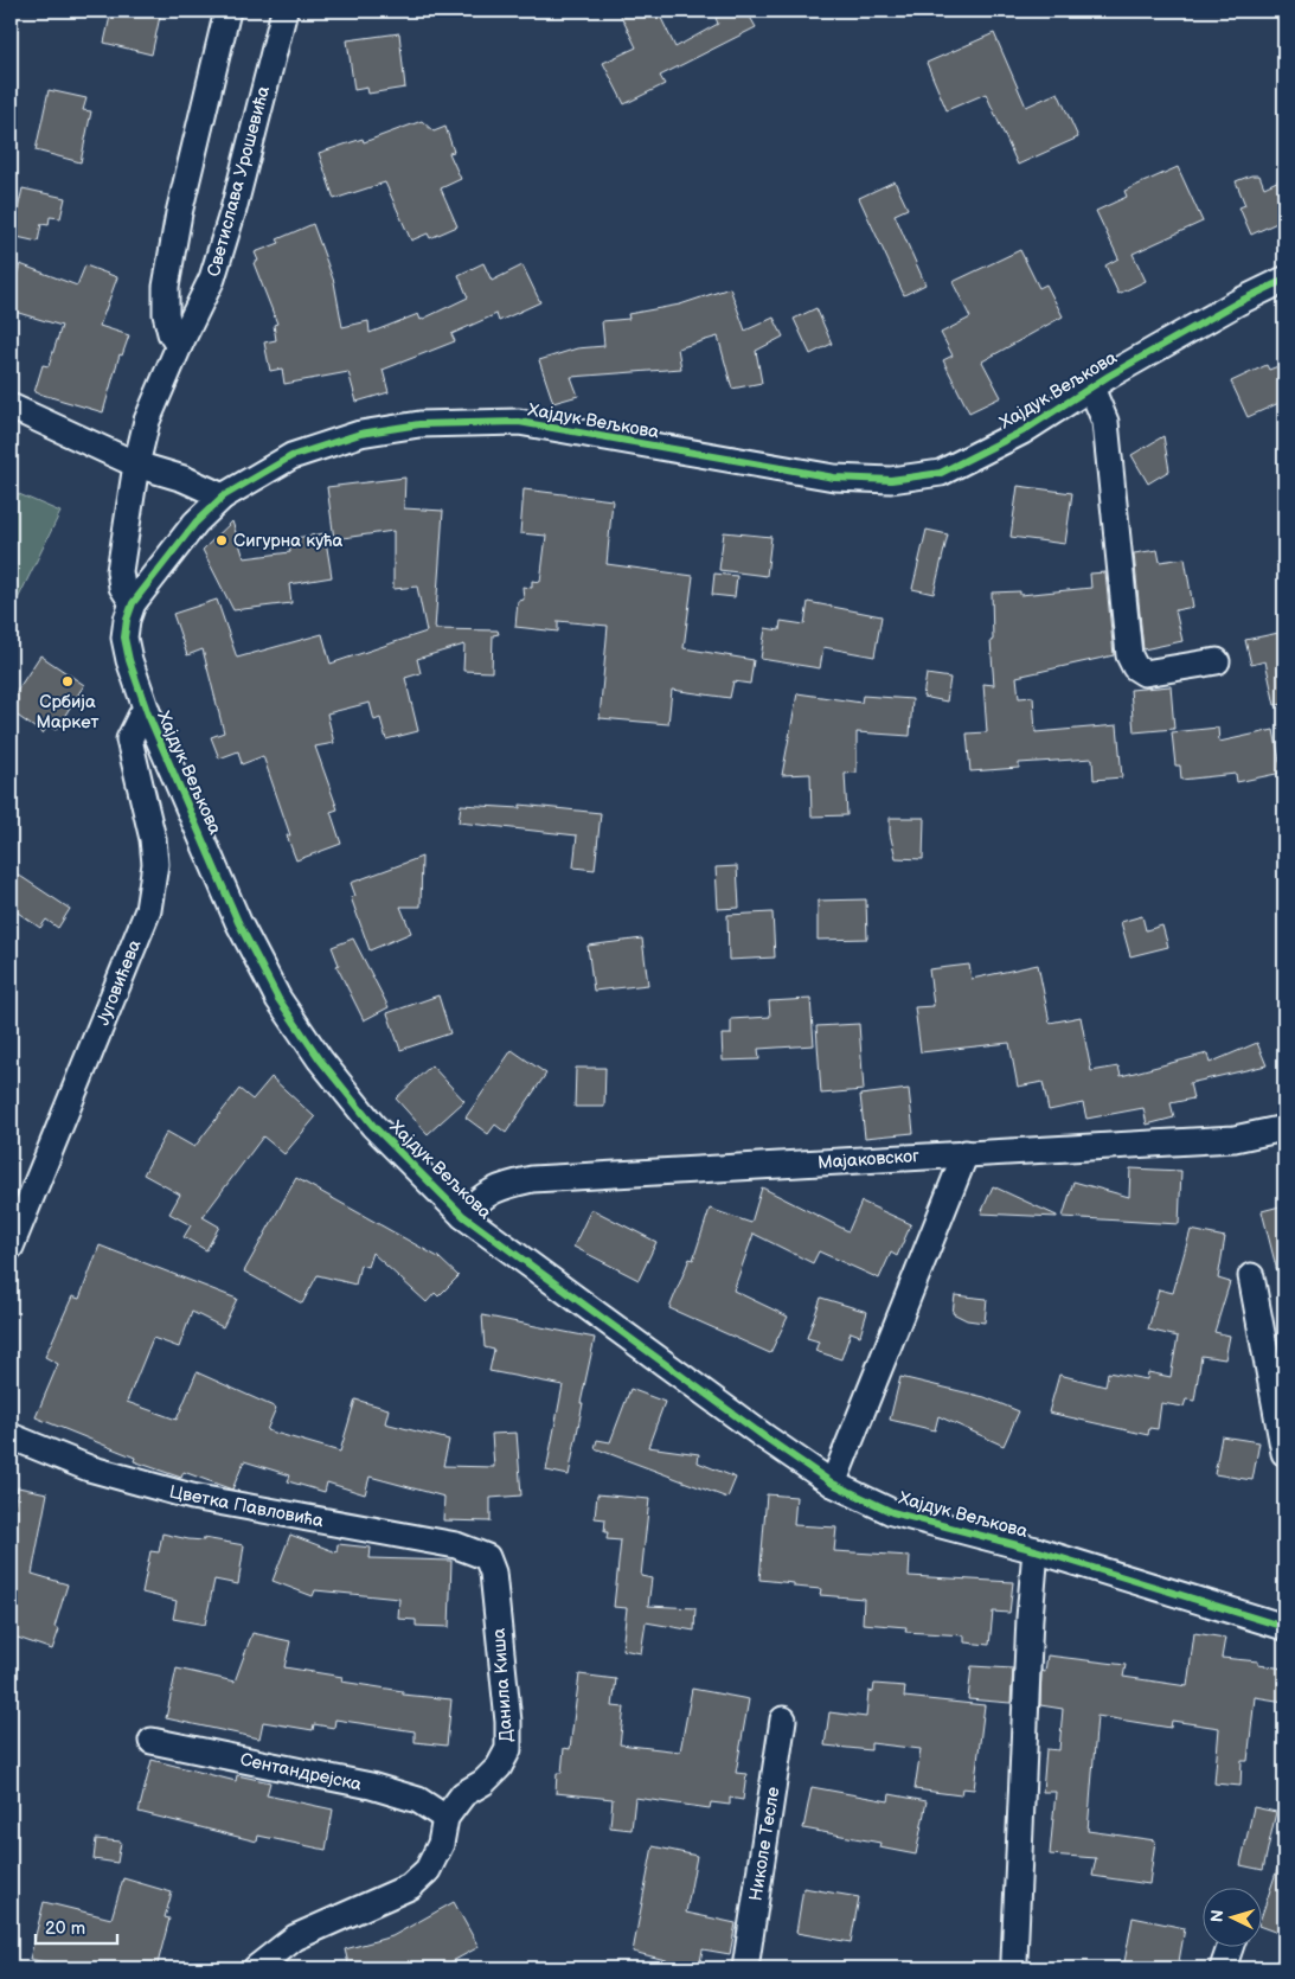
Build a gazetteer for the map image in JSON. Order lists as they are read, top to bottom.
{
  "streets": {
    "street": [
      "Светислава Урошевића",
      "Хајдук Вељкова",
      "Југовићева",
      "Мајаковског",
      "Цветка Павловића",
      "Данила Киша",
      "Сентандрејска",
      "Николе Тесле"
    ]
  },
  "crossings": [
    ["Светислава Урошевића", "Хајдук Вељкова"],
    ["Хајдук Вељкова", "Југовићева"],
    ["Хајдук Вељкова", "Мајаковског"],
    ["Цветка Павловића", "Данила Киша"],
    ["Данила Киша", "Сентандрејска"]
  ],
  "places": ["Сигурна кућа", "Србија Маркет"],
  "scale_bar": "20 m",
  "north": "left"
}
